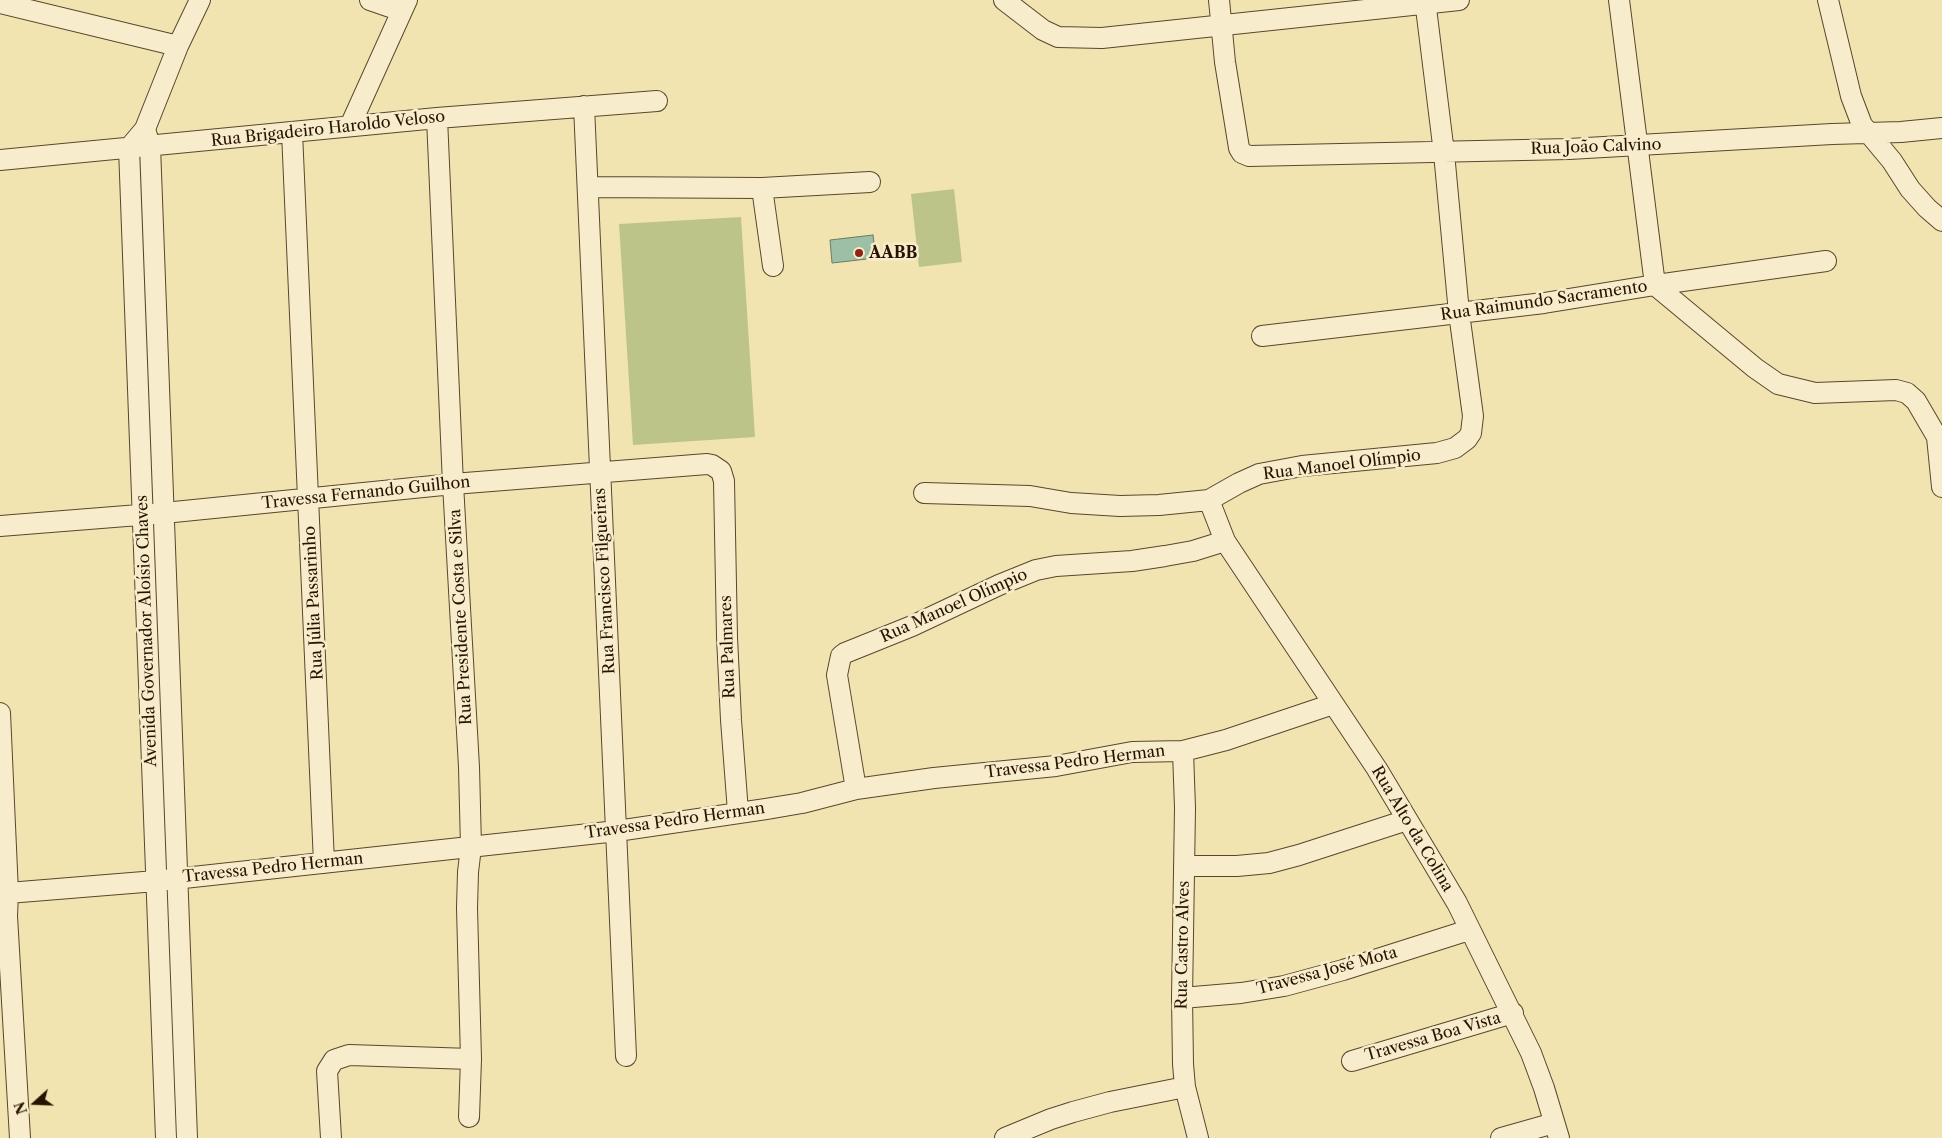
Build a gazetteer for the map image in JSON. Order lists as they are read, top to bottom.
{
  "streets": {
    "street": [
      "Rua Brigadeiro Haroldo Veloso",
      "Rua João Calvino",
      "Rua Raimundo Sacramento",
      "Rua Manoel Olímpio",
      "Travessa Fernando Guilhon",
      "Rua Francisco Filgueiras",
      "Rua Júlia Passarinho",
      "Rua Presidente Costa e Silva",
      "Avenida Governador Aloísio Chaves",
      "Rua Palmares",
      "Travessa Pedro Herman",
      "Rua Alto da Colina",
      "Rua Castro Alves",
      "Travessa José Mota",
      "Travessa Boa Vista"
    ]
  },
  "crossings": [
    ["Rua Brigadeiro Haroldo Veloso", "Rua Francisco Filgueiras"],
    ["Rua Brigadeiro Haroldo Veloso", "Rua Júlia Passarinho"],
    ["Rua Brigadeiro Haroldo Veloso", "Rua Presidente Costa e Silva"],
    ["Rua Brigadeiro Haroldo Veloso", "Avenida Governador Aloísio Chaves"],
    ["Rua Raimundo Sacramento", "Rua Manoel Olímpio"],
    ["Rua Manoel Olímpio", "Travessa Pedro Herman"],
    ["Rua Manoel Olímpio", "Rua Alto da Colina"],
    ["Travessa Fernando Guilhon", "Rua Francisco Filgueiras"],
    ["Travessa Fernando Guilhon", "Rua Júlia Passarinho"],
    ["Travessa Fernando Guilhon", "Rua Presidente Costa e Silva"],
    ["Travessa Fernando Guilhon", "Avenida Governador Aloísio Chaves"],
    ["Travessa Fernando Guilhon", "Rua Palmares"],
    ["Rua Francisco Filgueiras", "Travessa Pedro Herman"],
    ["Rua Júlia Passarinho", "Travessa Pedro Herman"],
    ["Rua Presidente Costa e Silva", "Travessa Pedro Herman"],
    ["Avenida Governador Aloísio Chaves", "Travessa Pedro Herman"],
    ["Rua Palmares", "Travessa Pedro Herman"],
    ["Travessa Pedro Herman", "Rua Alto da Colina"],
    ["Travessa Pedro Herman", "Rua Castro Alves"],
    ["Rua Alto da Colina", "Travessa José Mota"],
    ["Rua Alto da Colina", "Travessa Boa Vista"],
    ["Rua Castro Alves", "Travessa José Mota"]
  ],
  "places": ["AABB"],
  "north": "left"
}
